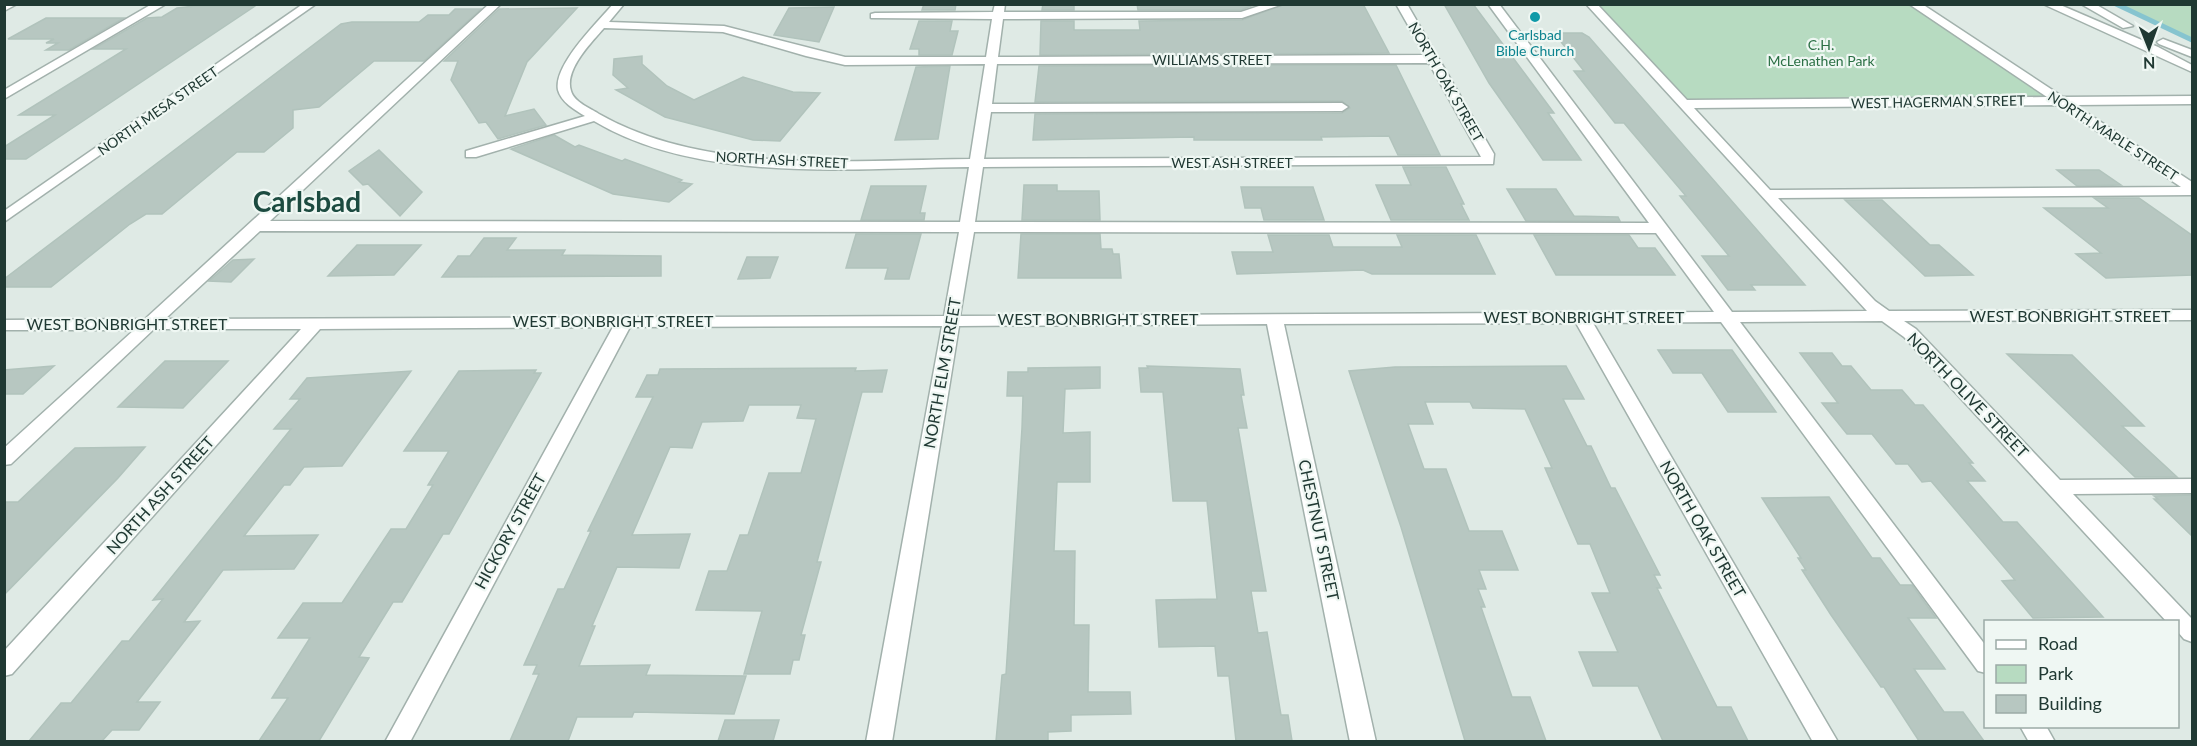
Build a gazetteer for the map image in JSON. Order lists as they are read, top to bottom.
{
  "streets": {
    "street": [
      "WILLIAMS STREET",
      "NORTH OAK STREET",
      "WEST HAGERMAN STREET",
      "NORTH MESA STREET",
      "NORTH MAPLE STREET",
      "NORTH ASH STREET",
      "WEST ASH STREET",
      "WEST BONBRIGHT STREET",
      "NORTH ELM STREET",
      "NORTH OLIVE STREET",
      "CHESTNUT STREET",
      "HICKORY STREET"
    ]
  },
  "crossings": [
    ["WILLIAMS STREET", "NORTH OAK STREET"],
    ["WILLIAMS STREET", "NORTH ASH STREET"],
    ["WILLIAMS STREET", "NORTH ELM STREET"],
    ["NORTH OAK STREET", "WEST ASH STREET"],
    ["NORTH OAK STREET", "WEST BONBRIGHT STREET"],
    ["WEST HAGERMAN STREET", "NORTH MAPLE STREET"],
    ["WEST HAGERMAN STREET", "NORTH OLIVE STREET"],
    ["NORTH ASH STREET", "WEST ASH STREET"],
    ["NORTH ASH STREET", "WEST BONBRIGHT STREET"],
    ["NORTH ASH STREET", "NORTH ELM STREET"],
    ["WEST ASH STREET", "NORTH ELM STREET"],
    ["WEST BONBRIGHT STREET", "NORTH ELM STREET"],
    ["WEST BONBRIGHT STREET", "NORTH OLIVE STREET"],
    ["WEST BONBRIGHT STREET", "CHESTNUT STREET"],
    ["WEST BONBRIGHT STREET", "HICKORY STREET"]
  ],
  "districts": ["Carlsbad"],
  "parks": ["C.H. McLenathen Park"],
  "places": ["Carlsbad Bible Church"],
  "legend": ["Road", "Park", "Building"],
  "north": "bottom"
}
